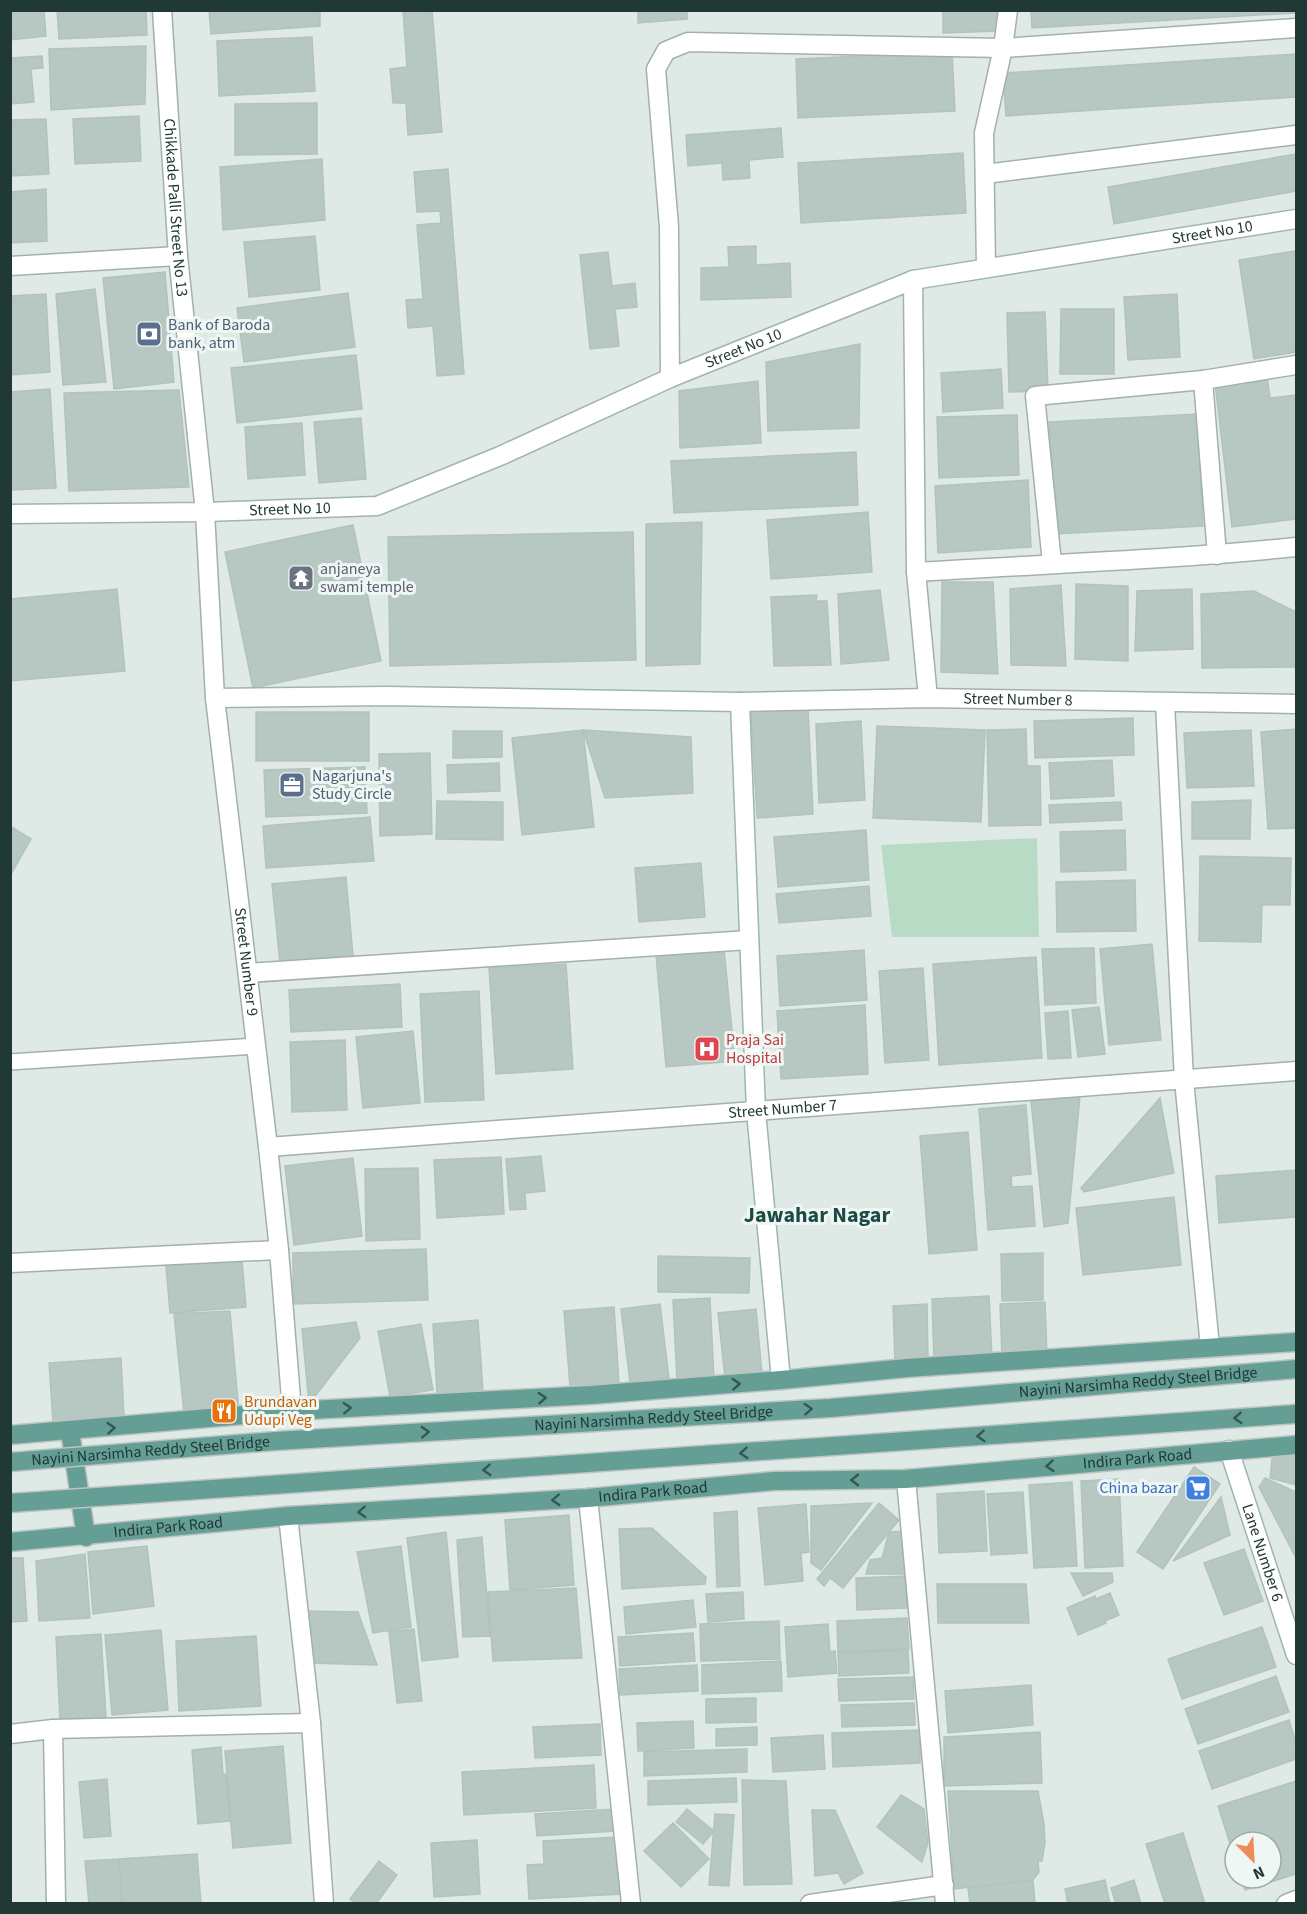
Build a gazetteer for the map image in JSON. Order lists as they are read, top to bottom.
{
  "streets": {
    "main road": ["Nayini Narsimha Reddy Steel Bridge", "Indira Park Road"],
    "street": [
      "Chikkade Palli Street No 13",
      "Street No 10",
      "Street Number 8",
      "Street Number 9",
      "Street Number 7",
      "Lane Number 6"
    ]
  },
  "crossings": [
    ["Chikkade Palli Street No 13", "Street No 10"],
    ["Chikkade Palli Street No 13", "Street Number 9"],
    ["Street No 10", "Street Number 9"],
    ["Street Number 8", "Street Number 9"],
    ["Street Number 9", "Street Number 7"],
    ["Indira Park Road", "Lane Number 6"]
  ],
  "districts": ["Jawahar Nagar"],
  "places": {
    "bank": ["Bank of Baroda bank, atm"],
    "temple": ["anjaneya swami temple"],
    "office": ["Nagarjuna's Study Circle"],
    "hospital": ["Praja Sai Hospital"],
    "restaurant": ["Brundavan Udupi Veg"],
    "supermarket": ["China bazar"]
  },
  "north": "bottom right"
}
